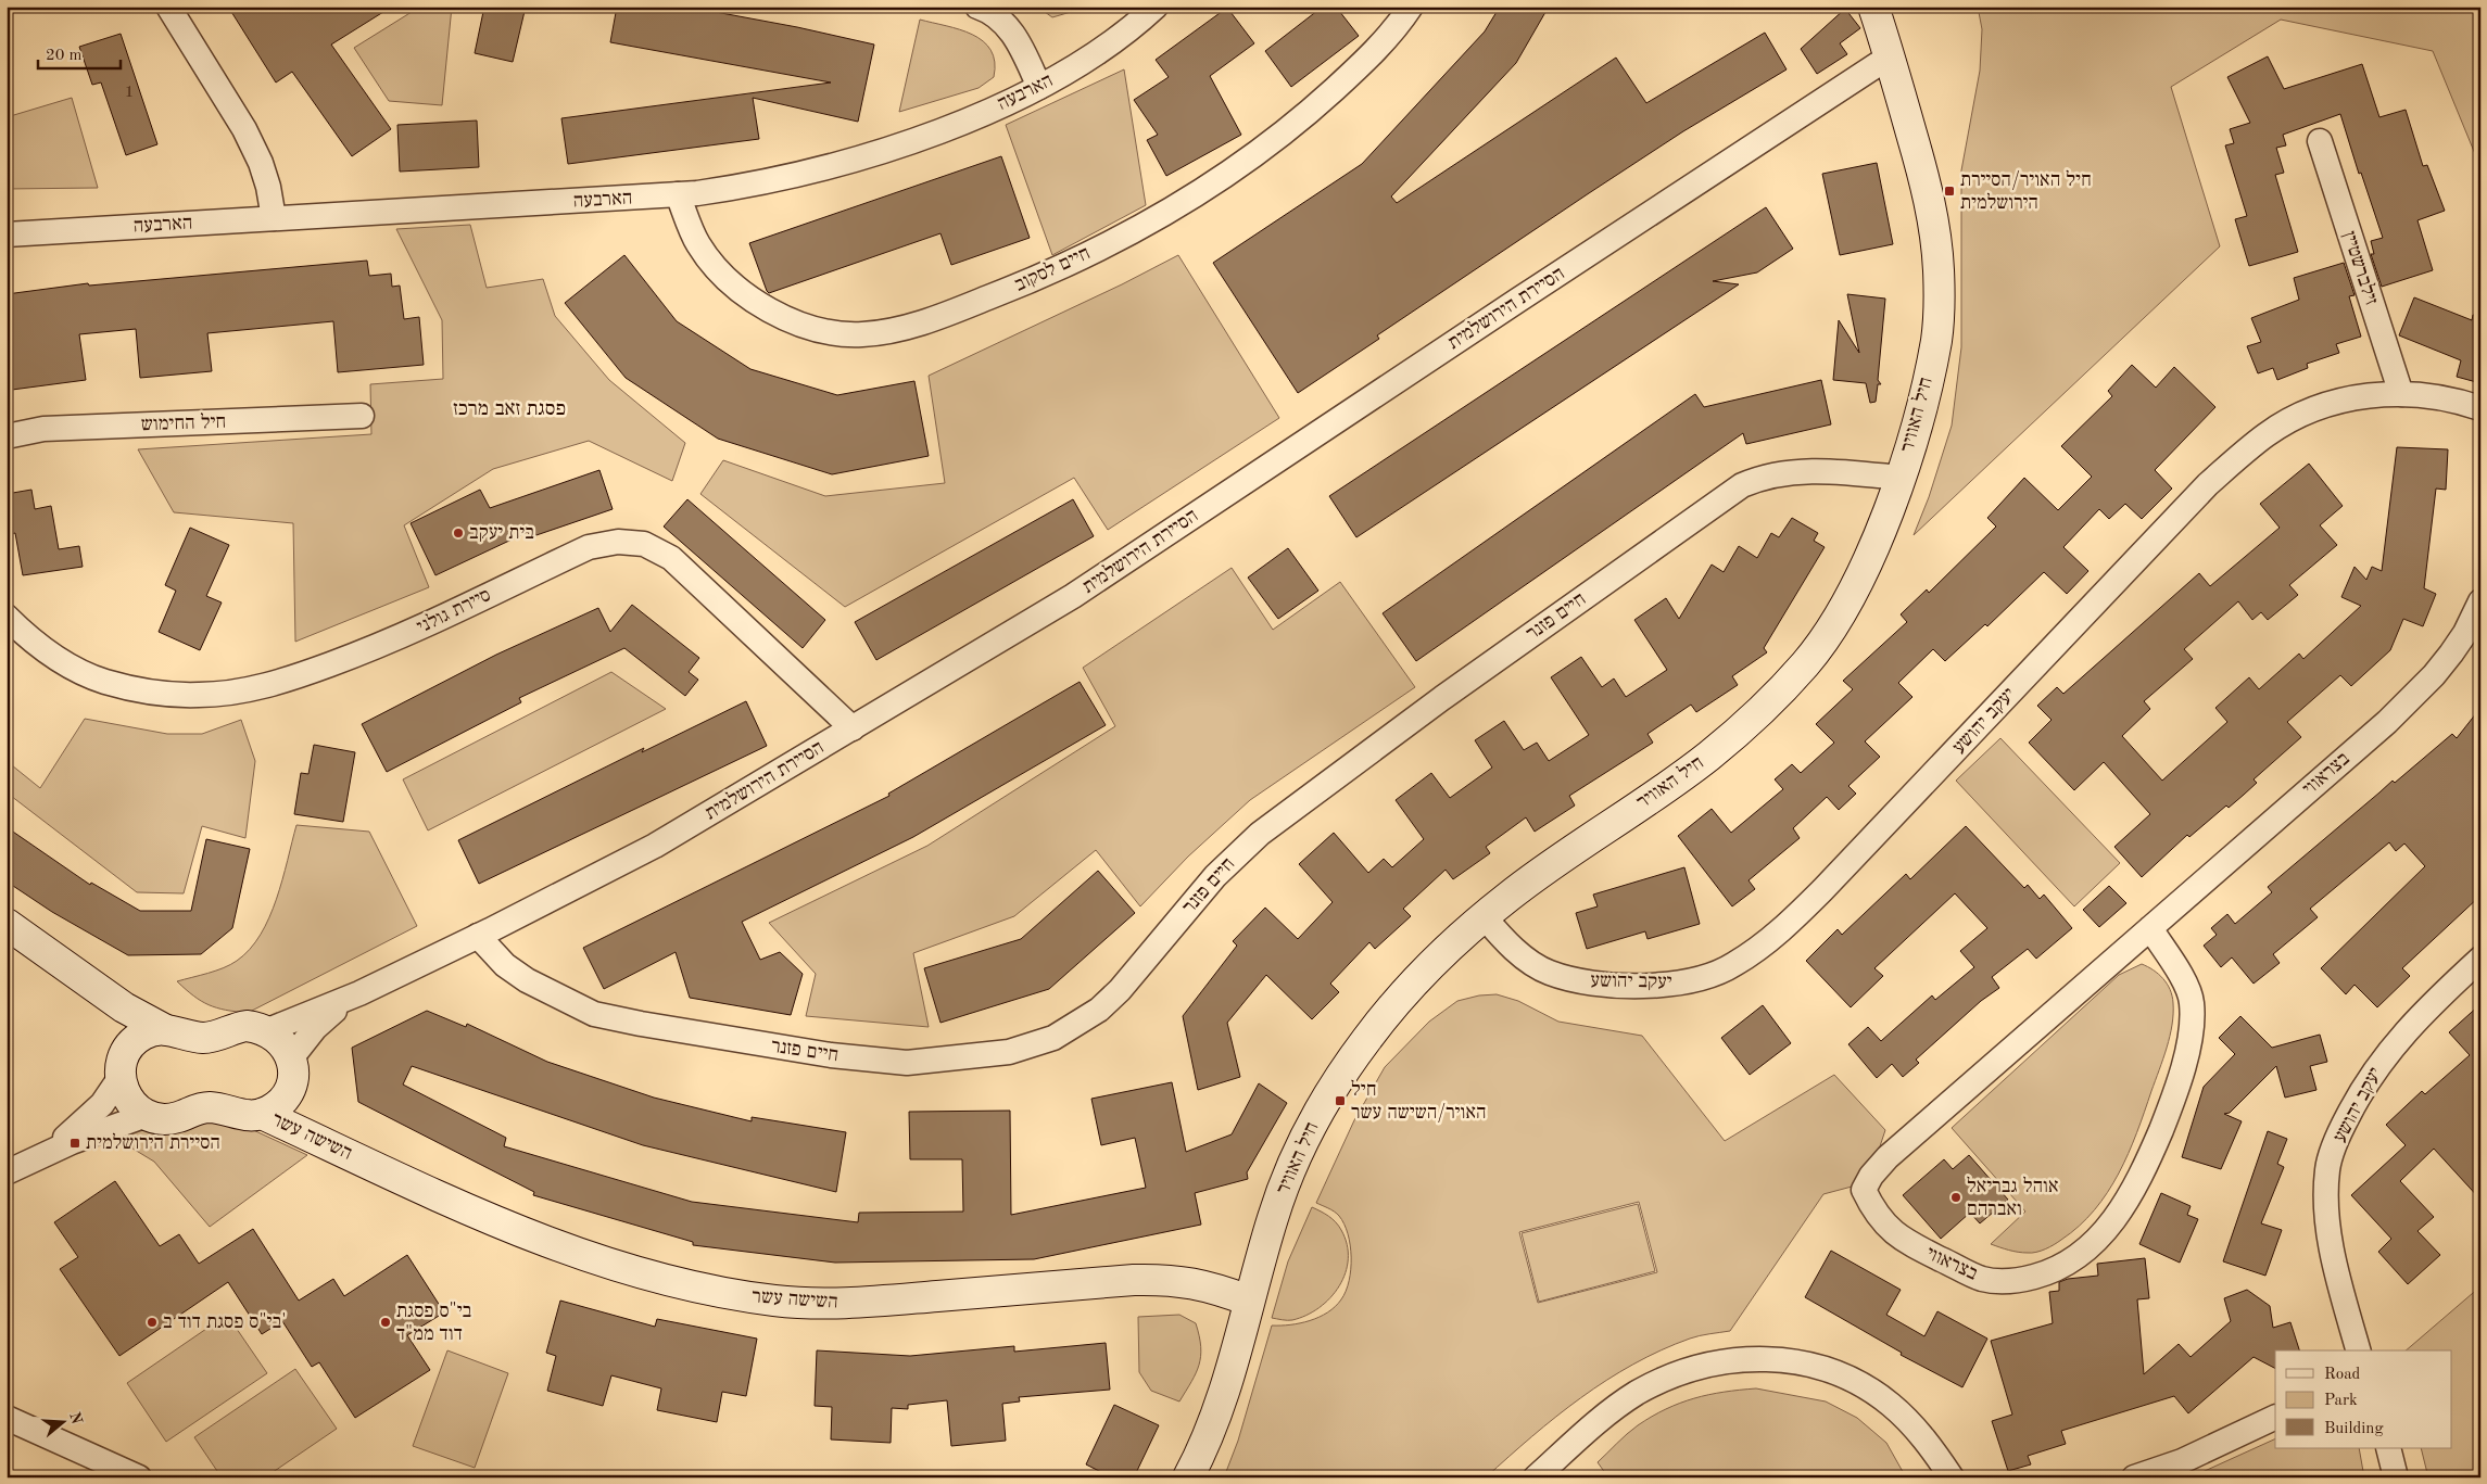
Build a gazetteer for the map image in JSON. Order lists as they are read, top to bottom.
{
  "streets": {
    "street": [
      "הארבעה",
      "זילברשטיין",
      "חיים לסקוב",
      "הסיירת הירושלמית",
      "חיל האוויר",
      "חיל החימוש",
      "סיירת גולני",
      "חיים פזנר",
      "יעקב יהושע",
      "בצראווי",
      "השישה עשר"
    ]
  },
  "crossings": [
    ["הארבעה", "חיים לסקוב"],
    ["זילברשטיין", "יעקב יהושע"],
    ["הסיירת הירושלמית", "חיל האוויר"],
    ["הסיירת הירושלמית", "סיירת גולני"],
    ["הסיירת הירושלמית", "חיים פזנר"],
    ["הסיירת הירושלמית", "השישה עשר"],
    ["חיל האוויר", "חיים פזנר"],
    ["חיל האוויר", "יעקב יהושע"],
    ["חיל האוויר", "השישה עשר"]
  ],
  "districts": ["פסגת זאב מרכז"],
  "places": {
    "transit": ["חיל האויר/הסיירת הירושלמית", "חיל האויר/השישה עשר", "הסיירת הירושלמית"],
    "other": [
      "בית יעקב",
      "אוהל גבריאל ואברהם",
      "בי\"ס פסגת דוד ב'",
      "בי\"ס פסגת דוד ממ\"ד"
    ]
  },
  "house_numbers": ["1"],
  "legend": ["Road", "Park", "Building"],
  "scale_bar": "20 m",
  "north": "right"
}
